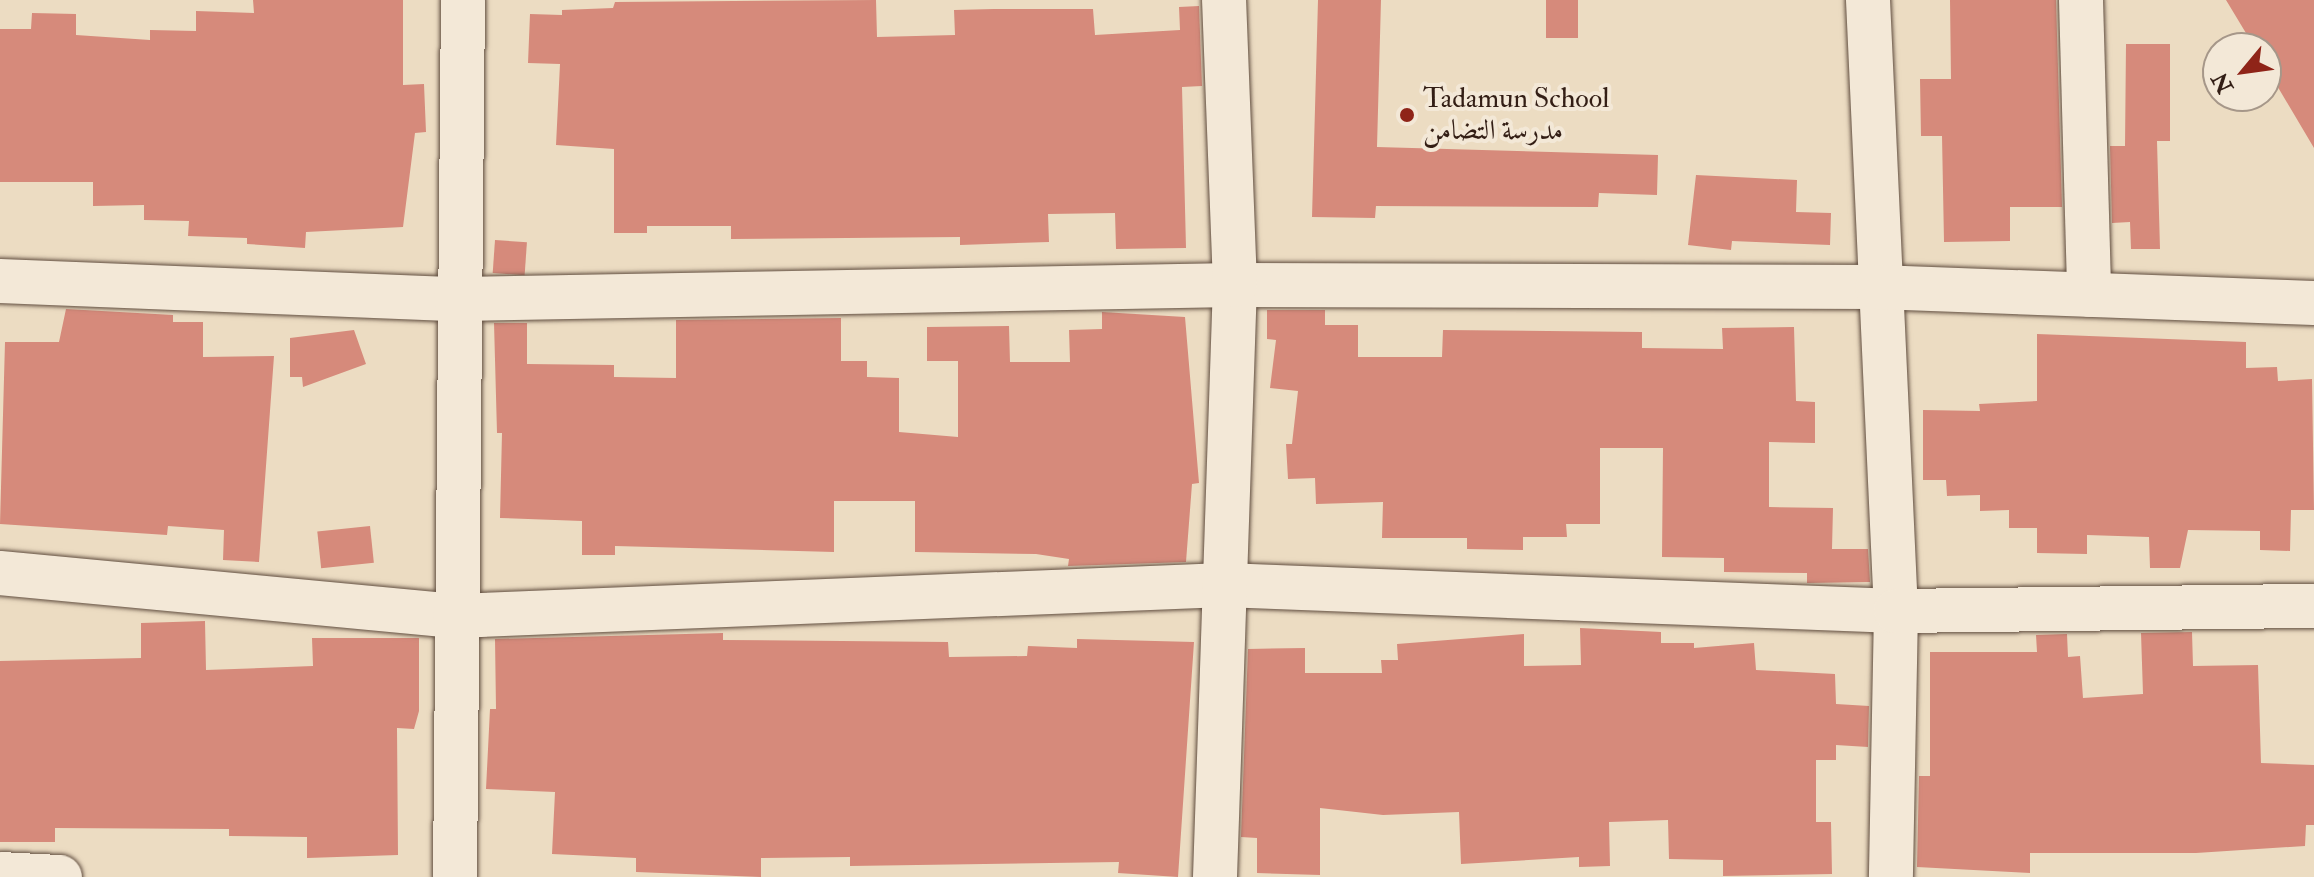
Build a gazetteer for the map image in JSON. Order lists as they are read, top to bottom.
{
  "places": ["Tadamun School مدرسة التضامن"],
  "north": "bottom left"
}
